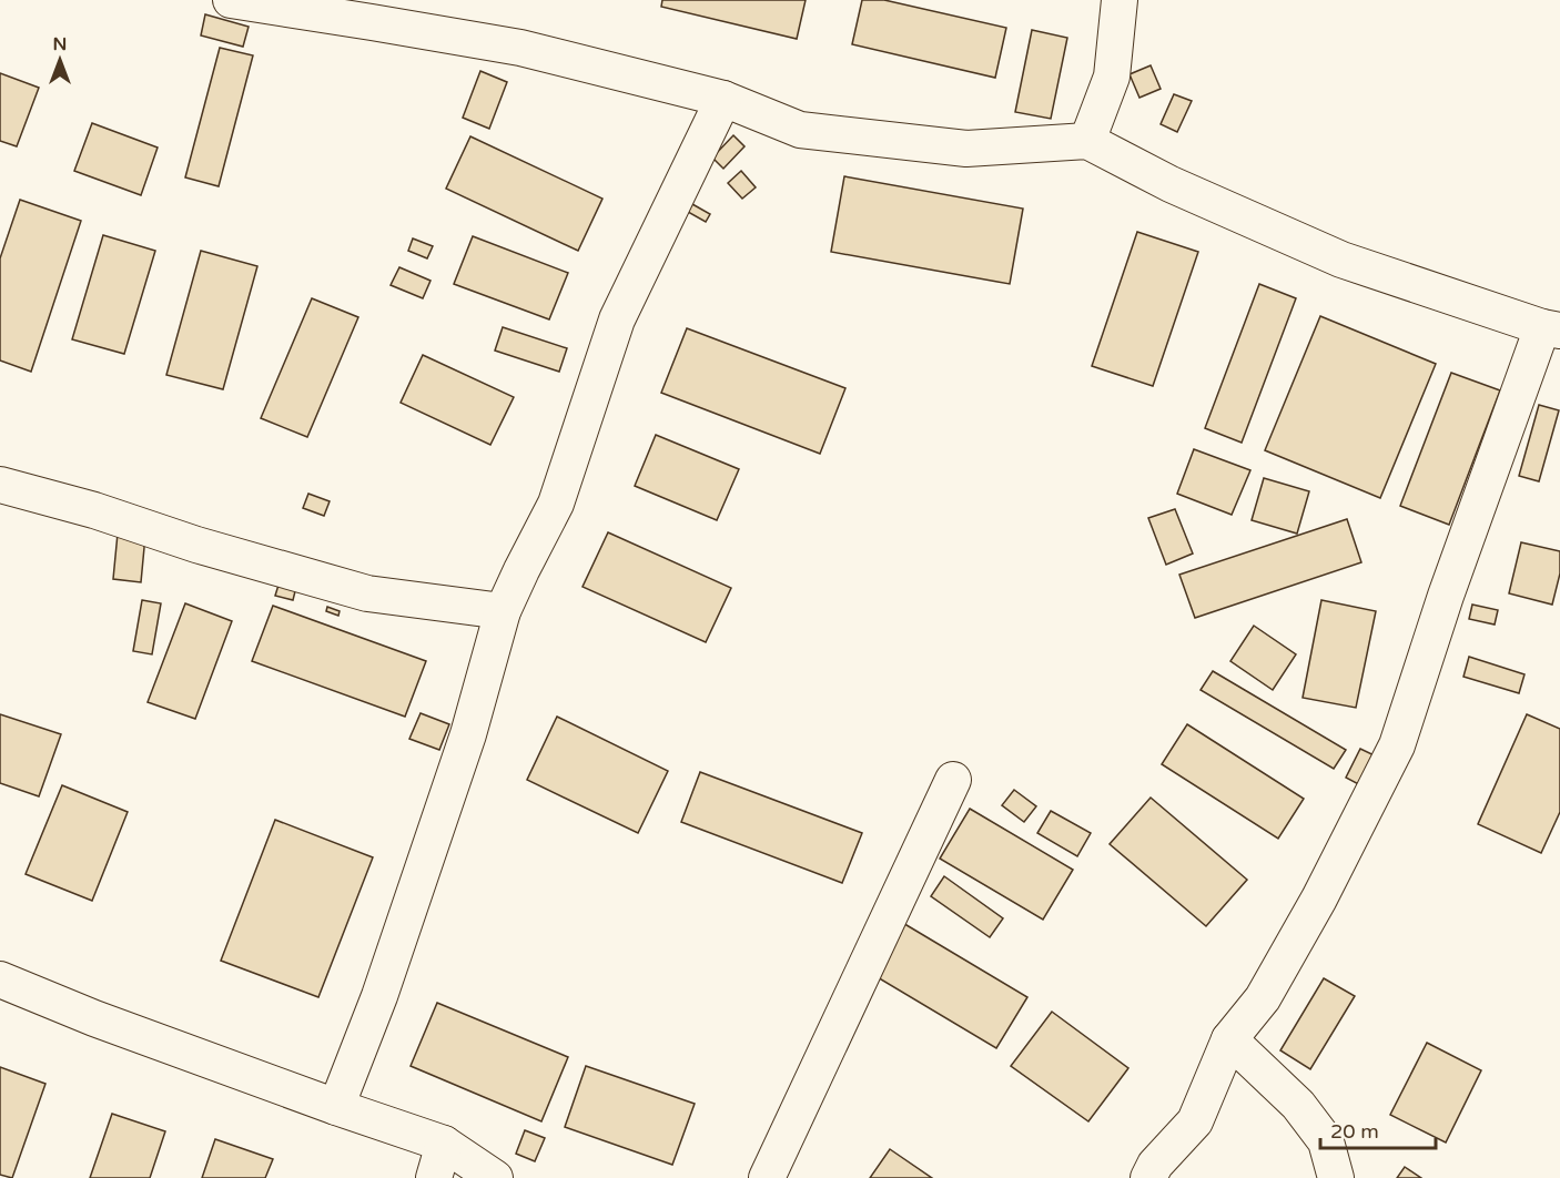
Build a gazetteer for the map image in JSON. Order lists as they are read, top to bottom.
{
  "scale_bar": "20 m",
  "north": "top"
}
